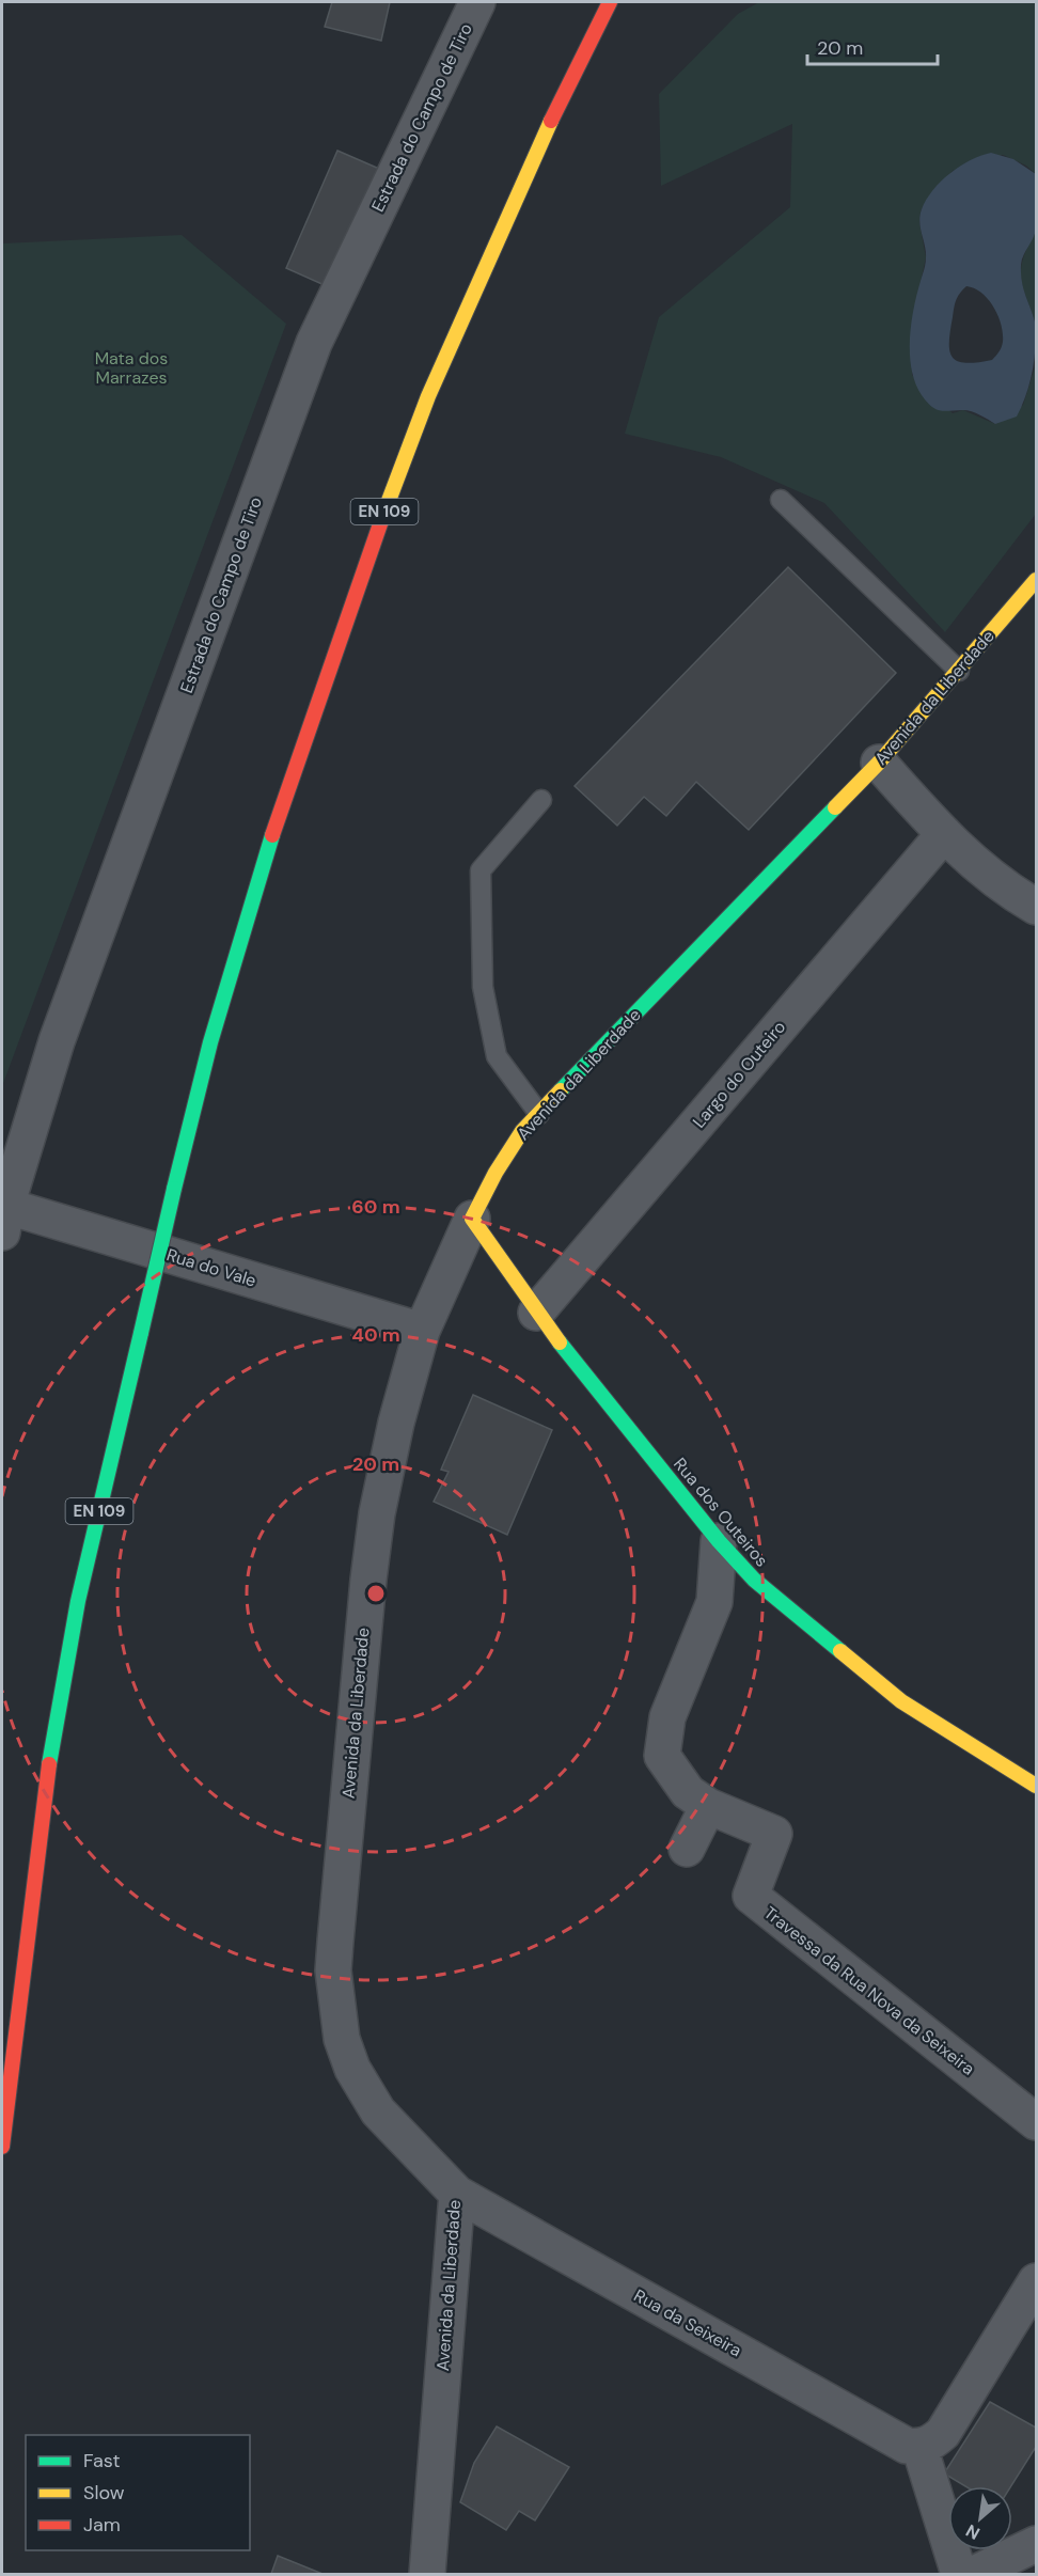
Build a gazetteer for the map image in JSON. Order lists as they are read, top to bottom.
{
  "streets": {
    "main road": ["EN 109", "Avenida da Liberdade", "Rua dos Outeiros"],
    "street": [
      "Estrada do Campo de Tiro",
      "Largo do Outeiro",
      "Rua do Vale",
      "Travessa da Rua Nova da Seixeira",
      "Rua da Seixeira"
    ]
  },
  "crossings": [
    ["Estrada do Campo de Tiro", "Rua do Vale"],
    ["Avenida da Liberdade", "Rua do Vale"],
    ["Avenida da Liberdade", "Rua dos Outeiros"],
    ["Avenida da Liberdade", "Rua da Seixeira"],
    ["Largo do Outeiro", "Rua dos Outeiros"]
  ],
  "parks": ["Mata dos Marrazes"],
  "legend": ["Fast", "Slow", "Jam"],
  "scale_bar": "20 m",
  "north": "bottom left",
  "rings": ["60 m", "40 m", "20 m"]
}
